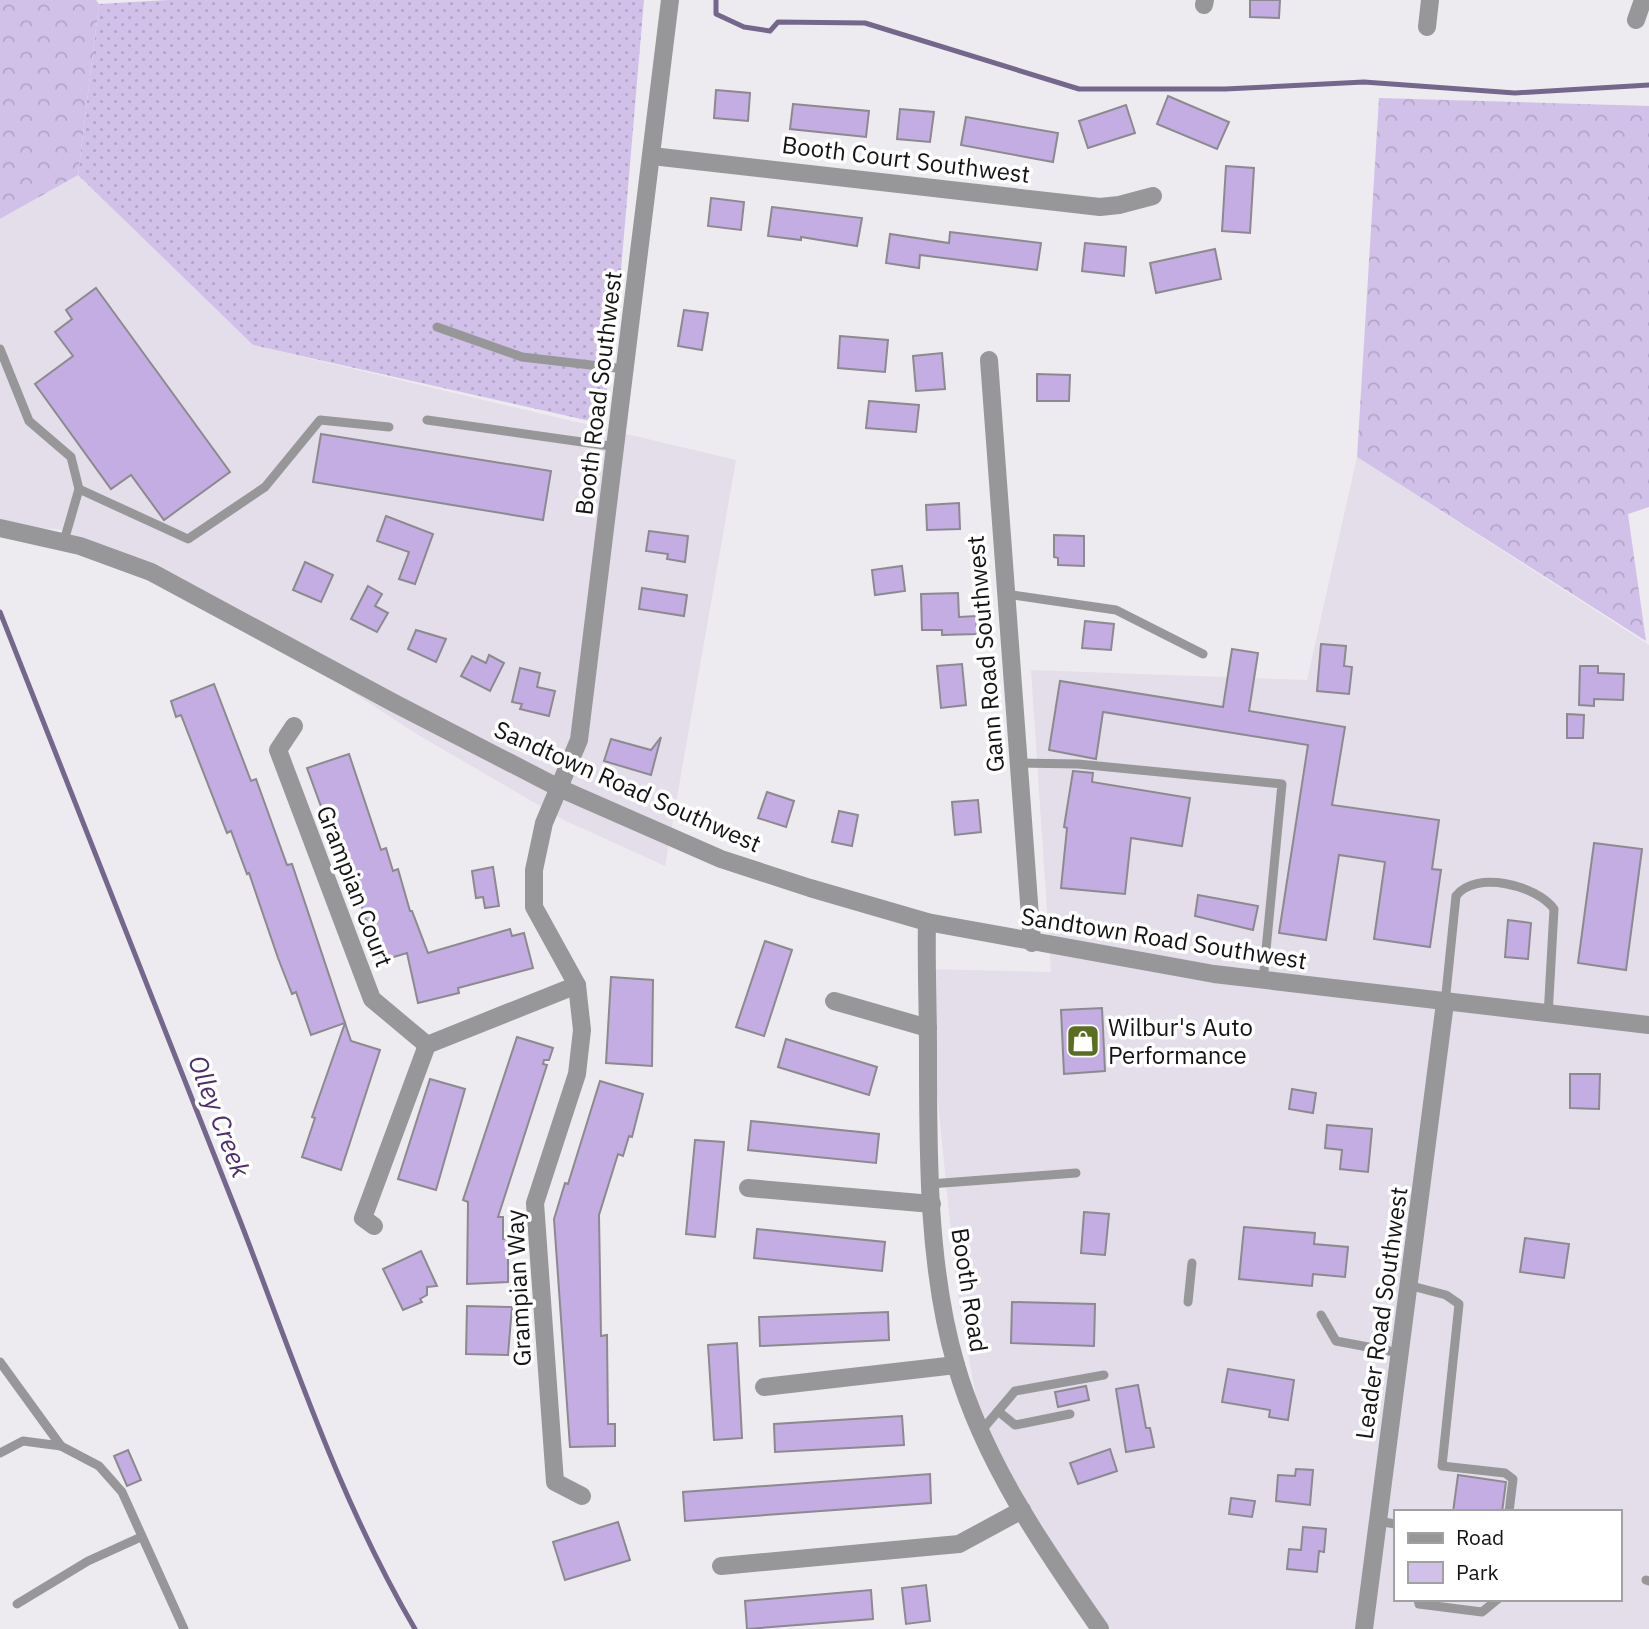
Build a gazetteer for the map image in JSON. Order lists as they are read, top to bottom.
{
  "streets": {
    "street": [
      "Booth Court Southwest",
      "Booth Road Southwest",
      "Gann Road Southwest",
      "Sandtown Road Southwest",
      "Grampian Court",
      "Grampian Way",
      "Booth Road",
      "Leader Road Southwest"
    ]
  },
  "crossings": [
    ["Booth Court Southwest", "Booth Road Southwest"],
    ["Booth Road Southwest", "Sandtown Road Southwest"],
    ["Booth Road Southwest", "Grampian Way"],
    ["Gann Road Southwest", "Sandtown Road Southwest"],
    ["Sandtown Road Southwest", "Grampian Way"],
    ["Sandtown Road Southwest", "Booth Road"],
    ["Sandtown Road Southwest", "Leader Road Southwest"]
  ],
  "water": ["Olley Creek"],
  "places": {
    "shop": ["Wilbur's Auto Performance"]
  },
  "legend": ["Road", "Park"]
}
